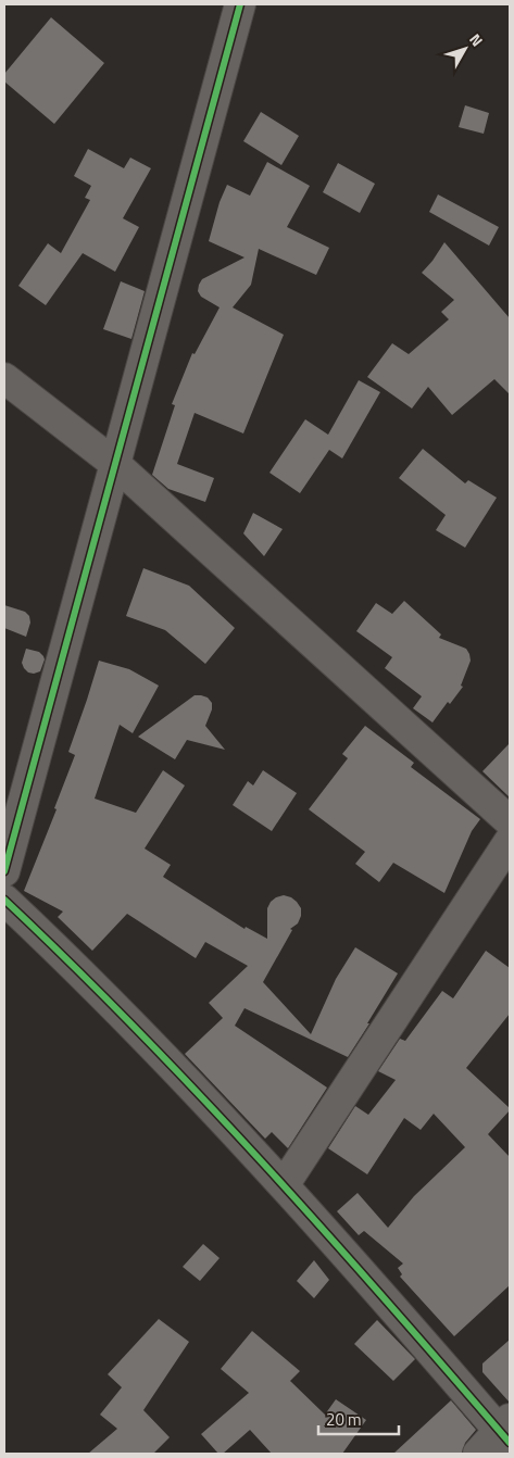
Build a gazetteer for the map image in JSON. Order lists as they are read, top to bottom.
{
  "scale_bar": "20 m",
  "north": "top right"
}
